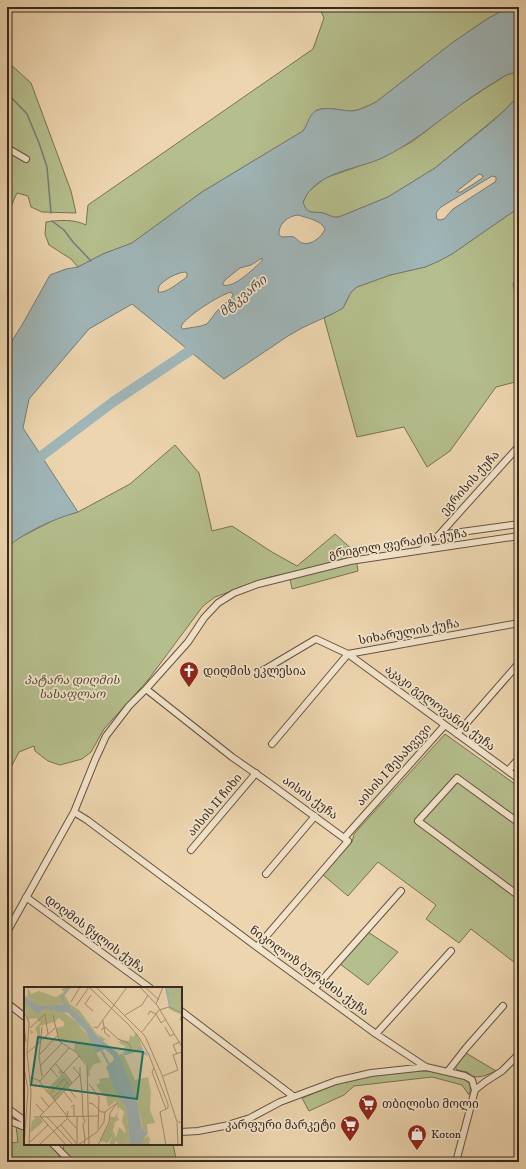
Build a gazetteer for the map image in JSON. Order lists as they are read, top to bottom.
{
  "streets": {
    "street": [
      "ეგრისის ქუჩა",
      "გრიგოლ ფერაძის ქუჩა",
      "სიხარულის ქუჩა",
      "აკაკი გელოვანის ქუჩა",
      "აისის I შესახვევი",
      "აისის ქუჩა",
      "აისის II ჩიხი",
      "დიღმის წყლის ქუჩა",
      "ნიკოლოზ ბურაძის ქუჩა"
    ]
  },
  "crossings": [
    ["ეგრისის ქუჩა", "გრიგოლ ფერაძის ქუჩა"],
    ["გრიგოლ ფერაძის ქუჩა", "აისის ქუჩა"],
    ["გრიგოლ ფერაძის ქუჩა", "დიღმის წყლის ქუჩა"],
    ["გრიგოლ ფერაძის ქუჩა", "ნიკოლოზ ბურაძის ქუჩა"],
    ["სიხარულის ქუჩა", "აკაკი გელოვანის ქუჩა"],
    ["აკაკი გელოვანის ქუჩა", "აისის I შესახვევი"],
    ["აისის I შესახვევი", "აისის ქუჩა"],
    ["აისის ქუჩა", "აისის II ჩიხი"]
  ],
  "water": ["მტკვარი"],
  "parks": ["პატარა დიღმის სასაფლაო"],
  "places": {
    "church": ["დიღმის ეკლესია"],
    "supermarket": ["თბილისი მოლი", "კარფური მარკეტი"],
    "shop": ["Koton"]
  }
}
